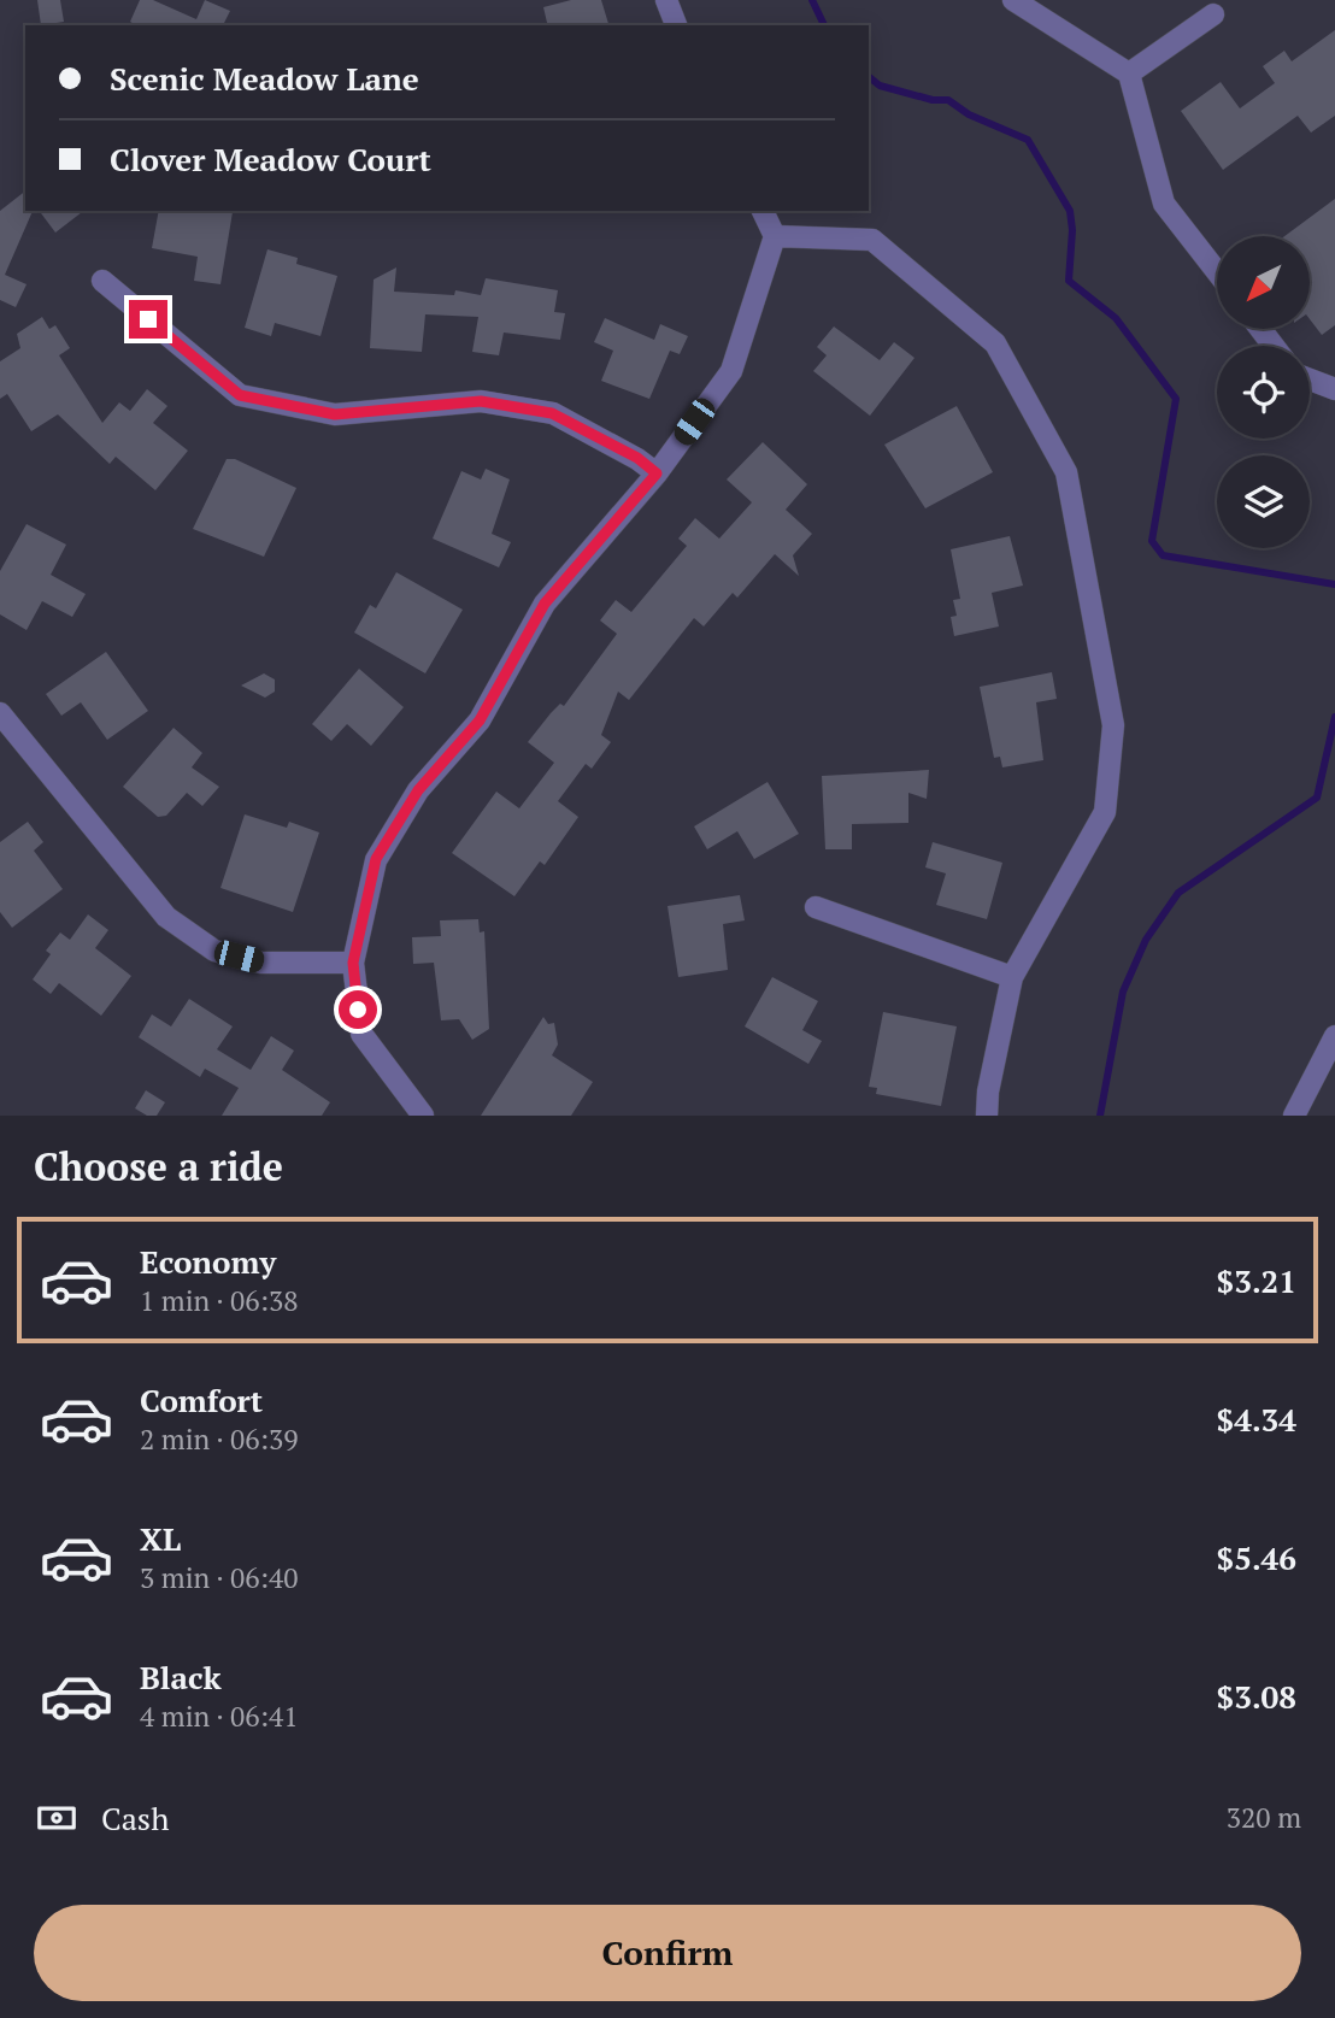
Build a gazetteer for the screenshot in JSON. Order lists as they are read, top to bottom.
{
  "north": "bottom left",
  "page": {
    "banner": ["Scenic Meadow Lane", "Clover Meadow Court"],
    "heading": "Choose a ride",
    "list": [
      {
        "name": "Economy",
        "note": "1 min · 06:38",
        "value": "$3.21"
      },
      {
        "name": "Comfort",
        "note": "2 min · 06:39",
        "value": "$4.34"
      },
      {
        "name": "XL",
        "note": "3 min · 06:40",
        "value": "$5.46"
      },
      {
        "name": "Black",
        "note": "4 min · 06:41",
        "value": "$3.08"
      }
    ],
    "pay": ["Cash", "320 m"],
    "buttons": "Confirm"
  }
}
